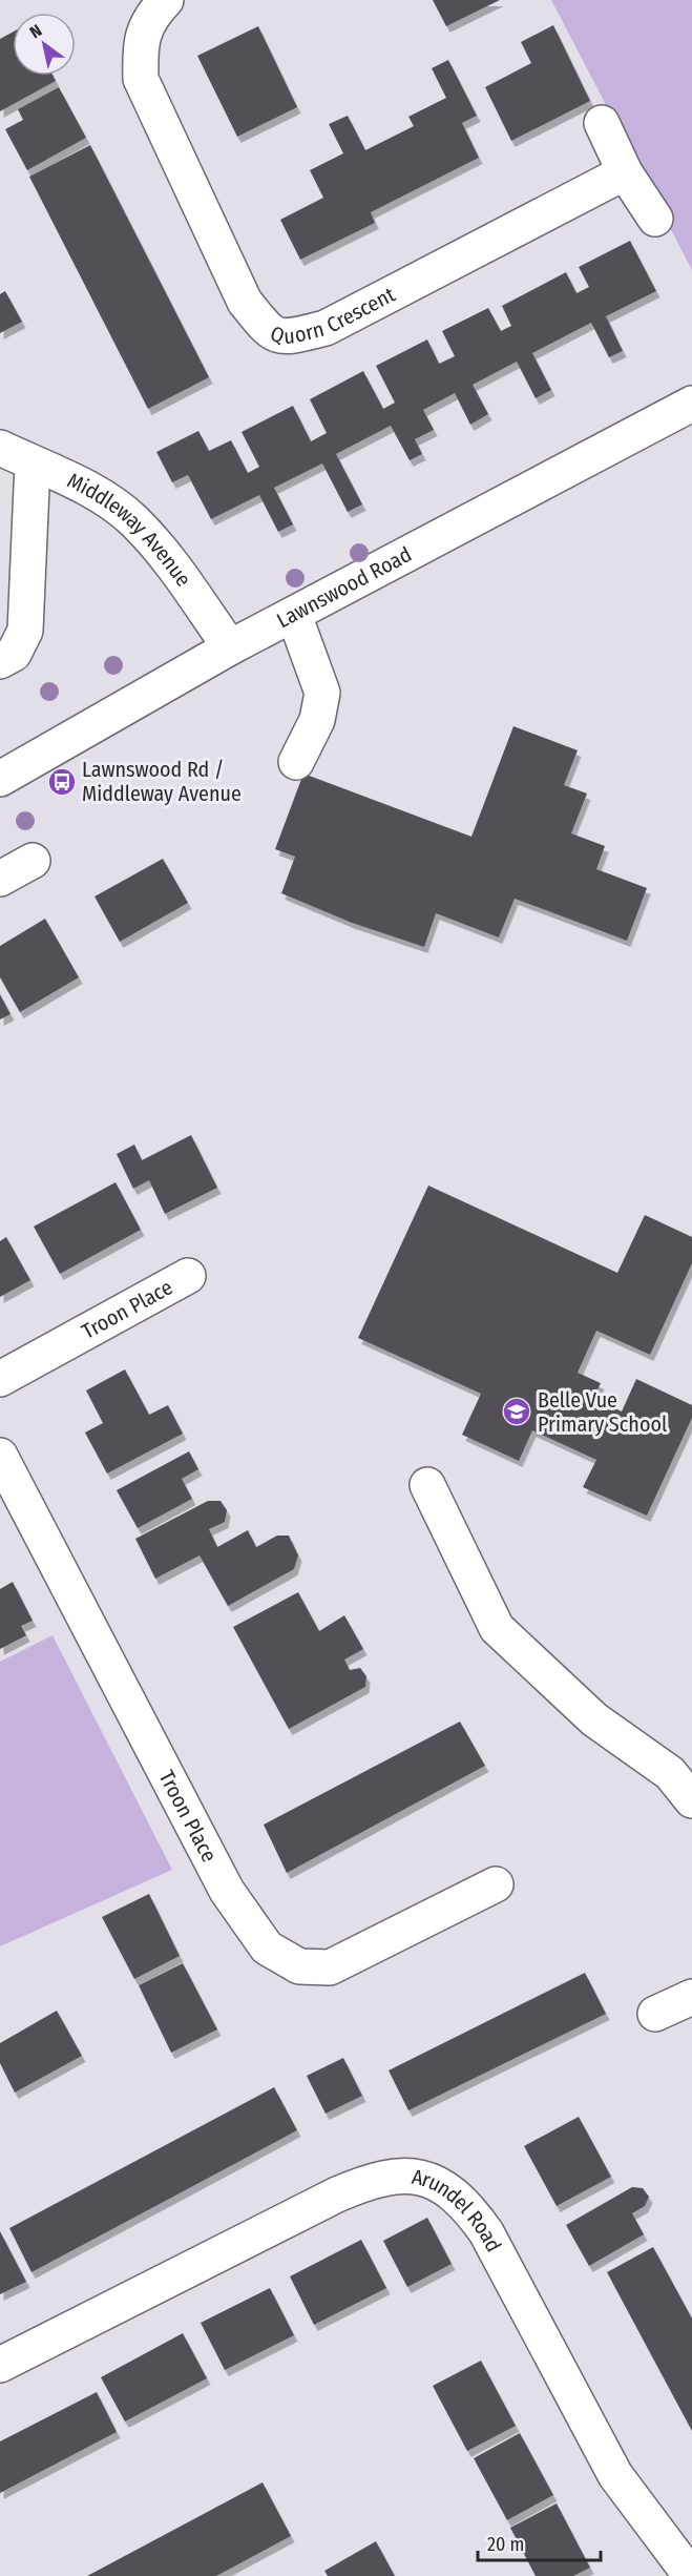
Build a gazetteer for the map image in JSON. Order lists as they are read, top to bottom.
{
  "streets": {
    "street": [
      "Quorn Crescent",
      "Middleway Avenue",
      "Lawnswood Road",
      "Troon Place",
      "Arundel Road"
    ]
  },
  "crossings": [
    ["Middleway Avenue", "Lawnswood Road"]
  ],
  "places": {
    "bus stop": ["Lawnswood Rd / Middleway Avenue"],
    "school or university": ["Belle Vue Primary School"]
  },
  "scale_bar": "20 m",
  "north": "top left"
}
